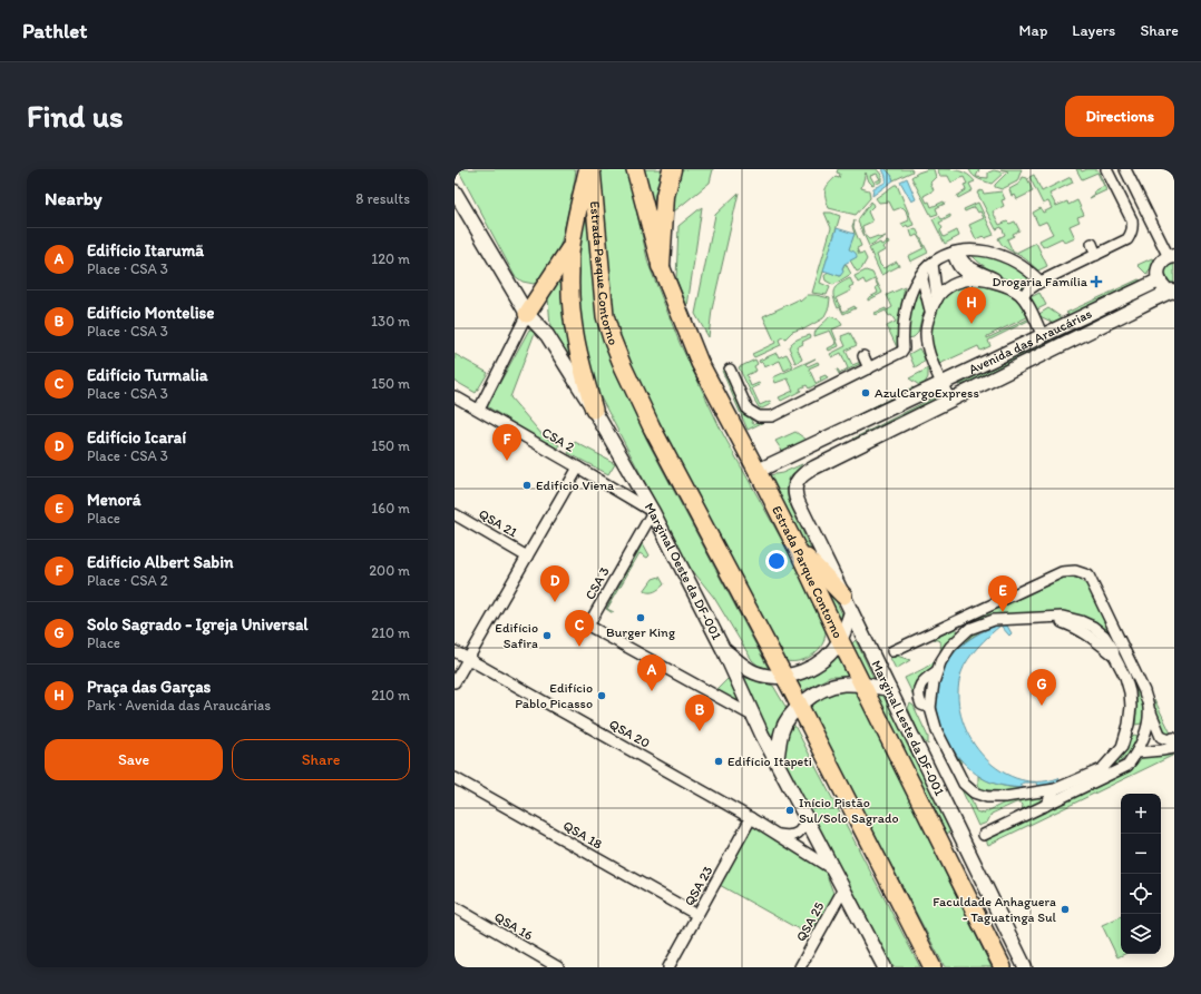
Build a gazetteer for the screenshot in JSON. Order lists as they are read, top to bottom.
{
  "streets": {
    "highway": ["Estrada Parque Contorno"],
    "main road": ["Avenida das Araucárias", "Marginal Oeste da DF-001", "Marginal Leste da DF-001"],
    "street": [
      "CSA 2",
      "QSA 21",
      "CSA 3",
      "QSA 20",
      "QSA 18",
      "QSA 23",
      "QSA 25",
      "QSA 16"
    ]
  },
  "crossings": [
    ["Estrada Parque Contorno", "Avenida das Araucárias"],
    ["Avenida das Araucárias", "Marginal Leste da DF-001"],
    ["Marginal Oeste da DF-001", "CSA 3"],
    ["Marginal Oeste da DF-001", "QSA 20"],
    ["Marginal Oeste da DF-001", "QSA 25"],
    ["QSA 20", "QSA 23"],
    ["QSA 18", "QSA 23"]
  ],
  "places": {
    "health": ["Drogaria Família"],
    "other": [
      "AzulCargoExpress",
      "Edifício Viena",
      "Burger King",
      "Edifício Safira",
      "Edifício Pablo Picasso",
      "Edifício Itapeti",
      "Início Pistão Sul/Solo Sagrado",
      "Faculdade Anhaguera - Taguatinga Sul"
    ]
  },
  "page": {
    "header": "Pathlet",
    "nav": ["Map", "Layers", "Share"],
    "buttons": [
      "Directions",
      ["Save", "Share"]
    ],
    "title": "Find us",
    "heading": ["Nearby", "8 results"],
    "list": [
      {
        "mark": "A",
        "name": "Edifício Itarumã",
        "note": "Place · CSA 3",
        "value": "120 m"
      },
      {
        "mark": "B",
        "name": "Edifício Montelise",
        "note": "Place · CSA 3",
        "value": "130 m"
      },
      {
        "mark": "C",
        "name": "Edifício Turmalia",
        "note": "Place · CSA 3",
        "value": "150 m"
      },
      {
        "mark": "D",
        "name": "Edifício Icaraí",
        "note": "Place · CSA 3",
        "value": "150 m"
      },
      {
        "mark": "E",
        "name": "Menorá",
        "note": "Place",
        "value": "160 m"
      },
      {
        "mark": "F",
        "name": "Edifício Albert Sabin",
        "note": "Place · CSA 2",
        "value": "200 m"
      },
      {
        "mark": "G",
        "name": "Solo Sagrado - Igreja Universal",
        "note": "Place",
        "value": "210 m"
      },
      {
        "mark": "H",
        "name": "Praça das Garças",
        "note": "Park · Avenida das Araucárias",
        "value": "210 m"
      }
    ],
    "pins": [
      "H",
      "F",
      "D",
      "E",
      "C",
      "A",
      "G",
      "B"
    ],
    "map_buttons": ["+", "−"]
  }
}
